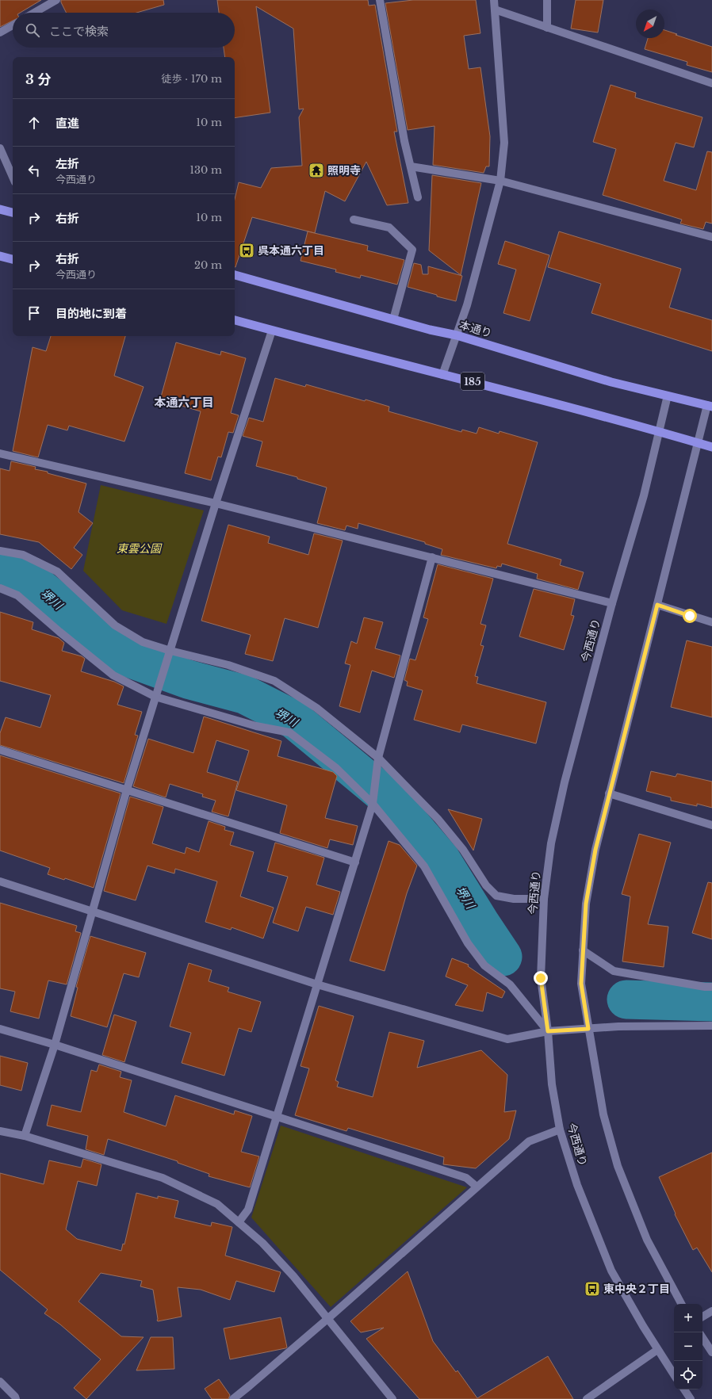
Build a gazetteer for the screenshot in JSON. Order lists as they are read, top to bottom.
{
  "streets": {
    "highway": ["本通り", "185"],
    "street": ["今西通り"]
  },
  "crossings": [
    ["本通り", "今西通り"],
    ["185", "今西通り"]
  ],
  "districts": ["本通六丁目"],
  "water": ["堺川"],
  "parks": ["東雲公園"],
  "places": {
    "temple": ["照明寺"],
    "bus stop": ["呉本通六丁目", "東中央２丁目"]
  },
  "north": "bottom left",
  "page": {
    "search": "ここで検索",
    "heading": ["3 分", "徒歩 · 170 m"],
    "list": [
      ["直進", "10 m"],
      ["左折", "今西通り", "130 m"],
      ["右折", "10 m"],
      ["右折", "今西通り", "20 m"],
      "目的地に到着"
    ],
    "map_buttons": ["+", "−"]
  }
}
